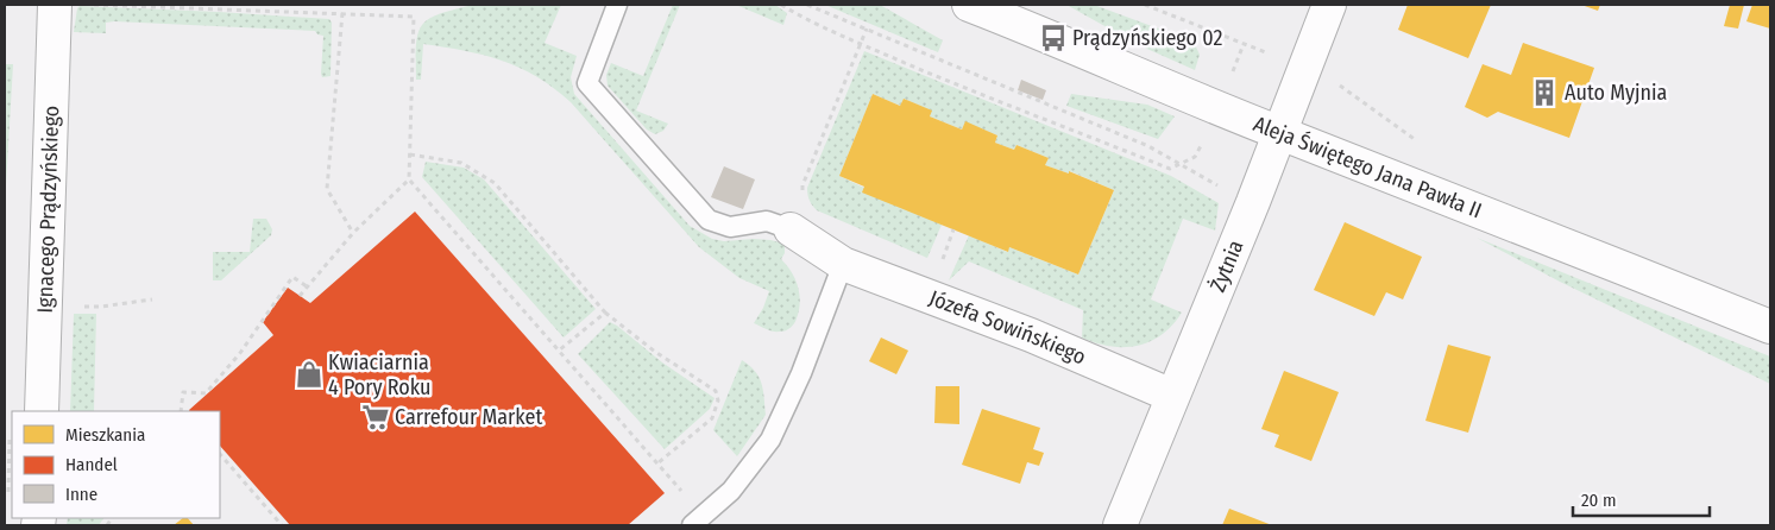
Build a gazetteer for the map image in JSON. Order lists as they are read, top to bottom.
{
  "streets": {
    "street": [
      "Aleja Świętego Jana Pawła II",
      "Ignacego Prądzyńskiego",
      "Żytnia",
      "Józefa Sowińskiego"
    ]
  },
  "crossings": [
    ["Aleja Świętego Jana Pawła II", "Żytnia"],
    ["Żytnia", "Józefa Sowińskiego"]
  ],
  "places": {
    "bus stop": ["Prądzyńskiego 02"],
    "building": ["Auto Myjnia"],
    "shop": ["Kwiaciarnia 4 Pory Roku"],
    "supermarket": ["Carrefour Market"]
  },
  "legend": ["Mieszkania", "Handel", "Inne"],
  "scale_bar": "20 m"
}
